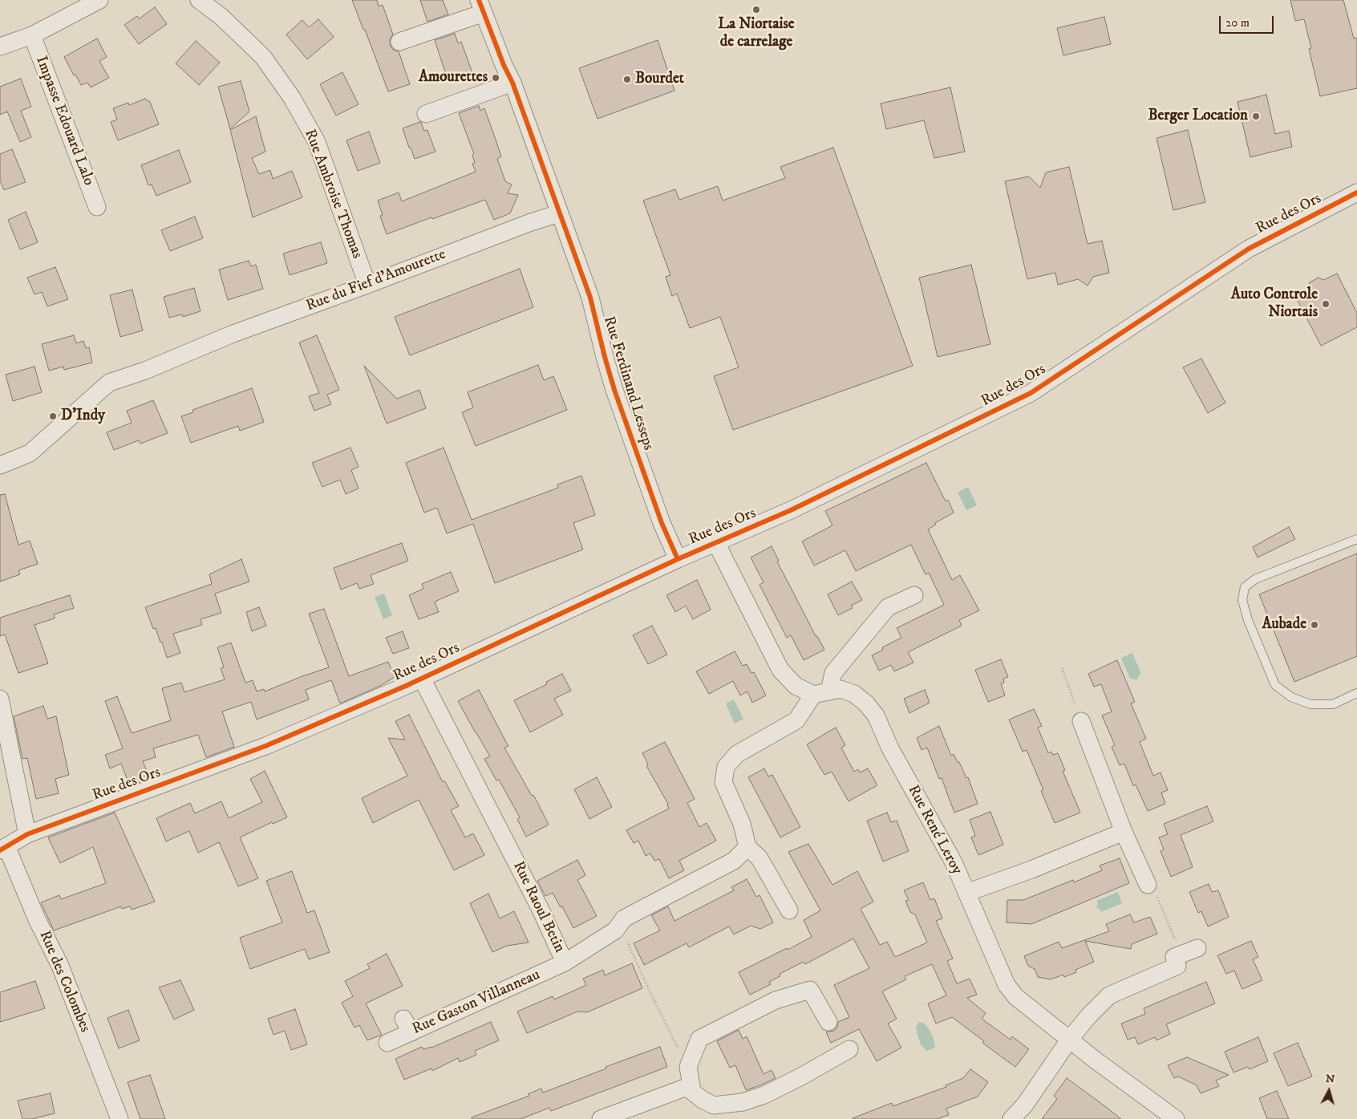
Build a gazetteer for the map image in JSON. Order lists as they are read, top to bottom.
{
  "streets": {
    "street": [
      "Impasse Edouard Lalo",
      "Rue Ambroise Thomas",
      "Rue des Ors",
      "Rue du Fief d'Amourette",
      "Rue Ferdinand Lesseps",
      "Rue René Leroy",
      "Rue Raoul Betin",
      "Rue des Colombes",
      "Rue Gaston Villanneau"
    ]
  },
  "crossings": [
    ["Rue Ambroise Thomas", "Rue du Fief d'Amourette"],
    ["Rue des Ors", "Rue Ferdinand Lesseps"],
    ["Rue des Ors", "Rue René Leroy"],
    ["Rue des Ors", "Rue Raoul Betin"],
    ["Rue des Ors", "Rue des Colombes"],
    ["Rue du Fief d'Amourette", "Rue Ferdinand Lesseps"],
    ["Rue Raoul Betin", "Rue Gaston Villanneau"]
  ],
  "places": [
    "La Niortaise de carrelage",
    "Amourettes",
    "Bourdet",
    "Berger Location",
    "Auto Controle Niortais",
    "D'Indy",
    "Aubade"
  ],
  "scale_bar": "20 m",
  "north": "top"
}
